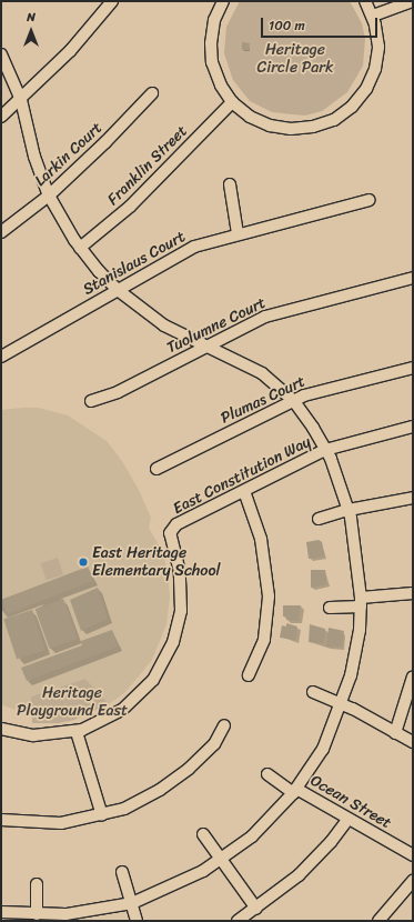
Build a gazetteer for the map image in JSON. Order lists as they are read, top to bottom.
{
  "streets": {
    "street": [
      "Larkin Court",
      "Franklin Street",
      "Stanislaus Court",
      "Tuolumne Court",
      "Plumas Court",
      "East Constitution Way",
      "Ocean Street"
    ]
  },
  "parks": ["Heritage Circle Park", "Heritage Playground East"],
  "places": ["East Heritage Elementary School"],
  "scale_bar": "100 m",
  "north": "top"
}
